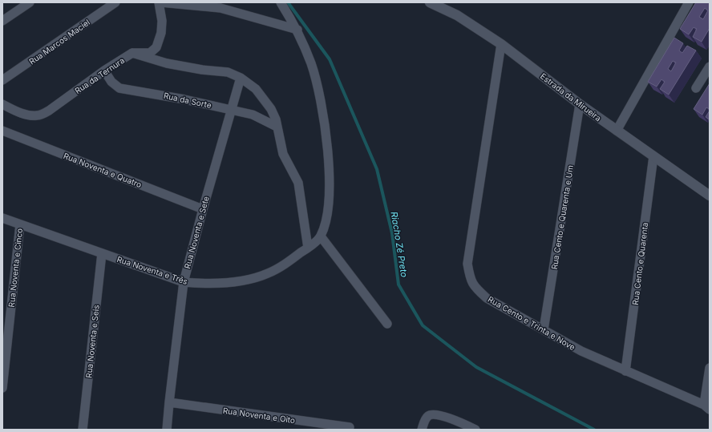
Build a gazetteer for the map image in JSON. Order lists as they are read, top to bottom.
{
  "streets": {
    "main road": ["Estrada da Mirueira"],
    "street": [
      "Rua Marcos Maciel",
      "Rua da Ternura",
      "Rua da Sorte",
      "Rua Noventa e Quatro",
      "Rua Cento e Quarenta e Um",
      "Rua Noventa e Sete",
      "Rua Cento e Quarenta",
      "Rua Noventa e Cinco",
      "Rua Noventa e Três",
      "Rua Cento e Trinta e Nove",
      "Rua Noventa e Seis",
      "Rua Noventa e Oito"
    ]
  },
  "crossings": [
    ["Rua da Ternura", "Rua da Sorte"],
    ["Estrada da Mirueira", "Rua Cento e Quarenta e Um"],
    ["Estrada da Mirueira", "Rua Cento e Quarenta"],
    ["Estrada da Mirueira", "Rua Cento e Trinta e Nove"],
    ["Rua da Sorte", "Rua Noventa e Sete"],
    ["Rua Noventa e Quatro", "Rua Noventa e Sete"],
    ["Rua Cento e Quarenta e Um", "Rua Cento e Trinta e Nove"],
    ["Rua Noventa e Sete", "Rua Noventa e Três"],
    ["Rua Noventa e Sete", "Rua Noventa e Oito"],
    ["Rua Cento e Quarenta", "Rua Cento e Trinta e Nove"],
    ["Rua Noventa e Cinco", "Rua Noventa e Três"],
    ["Rua Noventa e Três", "Rua Noventa e Seis"]
  ],
  "water": ["Riacho Zé Preto"]
}
